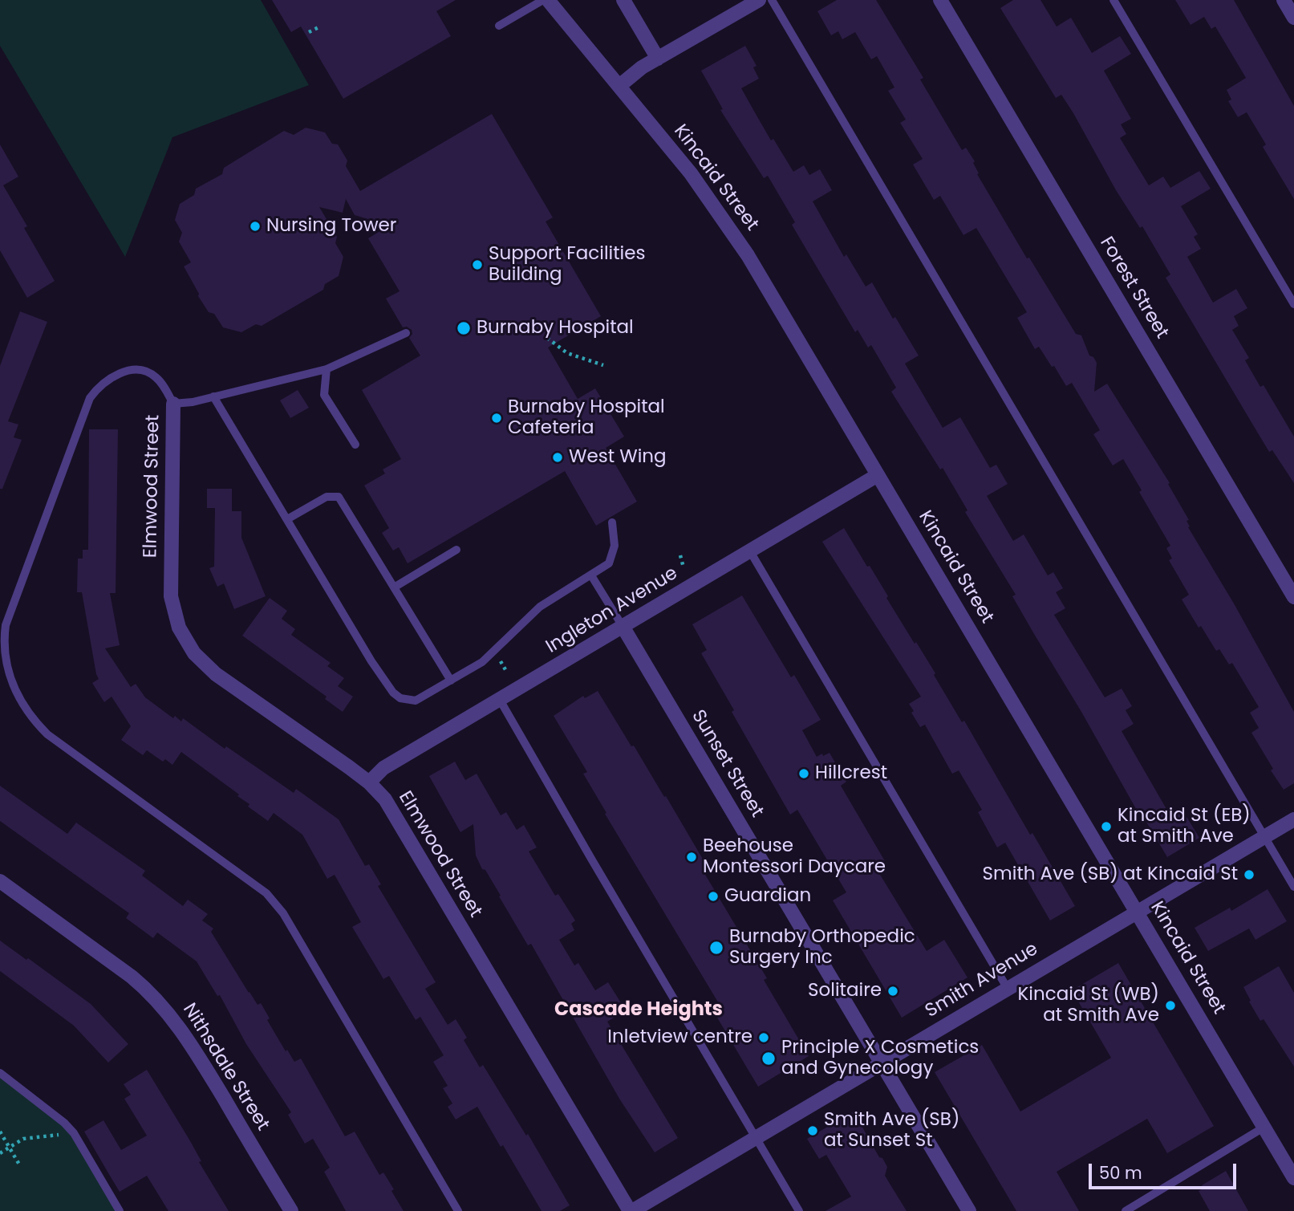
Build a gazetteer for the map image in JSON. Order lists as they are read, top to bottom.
{
  "streets": {
    "street": [
      "Kincaid Street",
      "Forest Street",
      "Elmwood Street",
      "Ingleton Avenue",
      "Sunset Street",
      "Smith Avenue",
      "Nithsdale Street"
    ]
  },
  "crossings": [
    ["Kincaid Street", "Ingleton Avenue"],
    ["Kincaid Street", "Smith Avenue"],
    ["Elmwood Street", "Ingleton Avenue"],
    ["Elmwood Street", "Smith Avenue"],
    ["Ingleton Avenue", "Sunset Street"],
    ["Sunset Street", "Smith Avenue"]
  ],
  "districts": ["Cascade Heights"],
  "places": [
    "Nursing Tower",
    "Support Facilities Building",
    "Burnaby Hospital",
    "Burnaby Hospital Cafeteria",
    "West Wing",
    "Hillcrest",
    "Kincaid St (EB) at Smith Ave",
    "Beehouse Montessori Daycare",
    "Smith Ave (SB) at Kincaid St",
    "Guardian",
    "Burnaby Orthopedic Surgery Inc",
    "Solitaire",
    "Kincaid St (WB) at Smith Ave",
    "Inletview centre",
    "Principle X Cosmetics and Gynecology",
    "Smith Ave (SB) at Sunset St"
  ],
  "scale_bar": "50 m"
}
